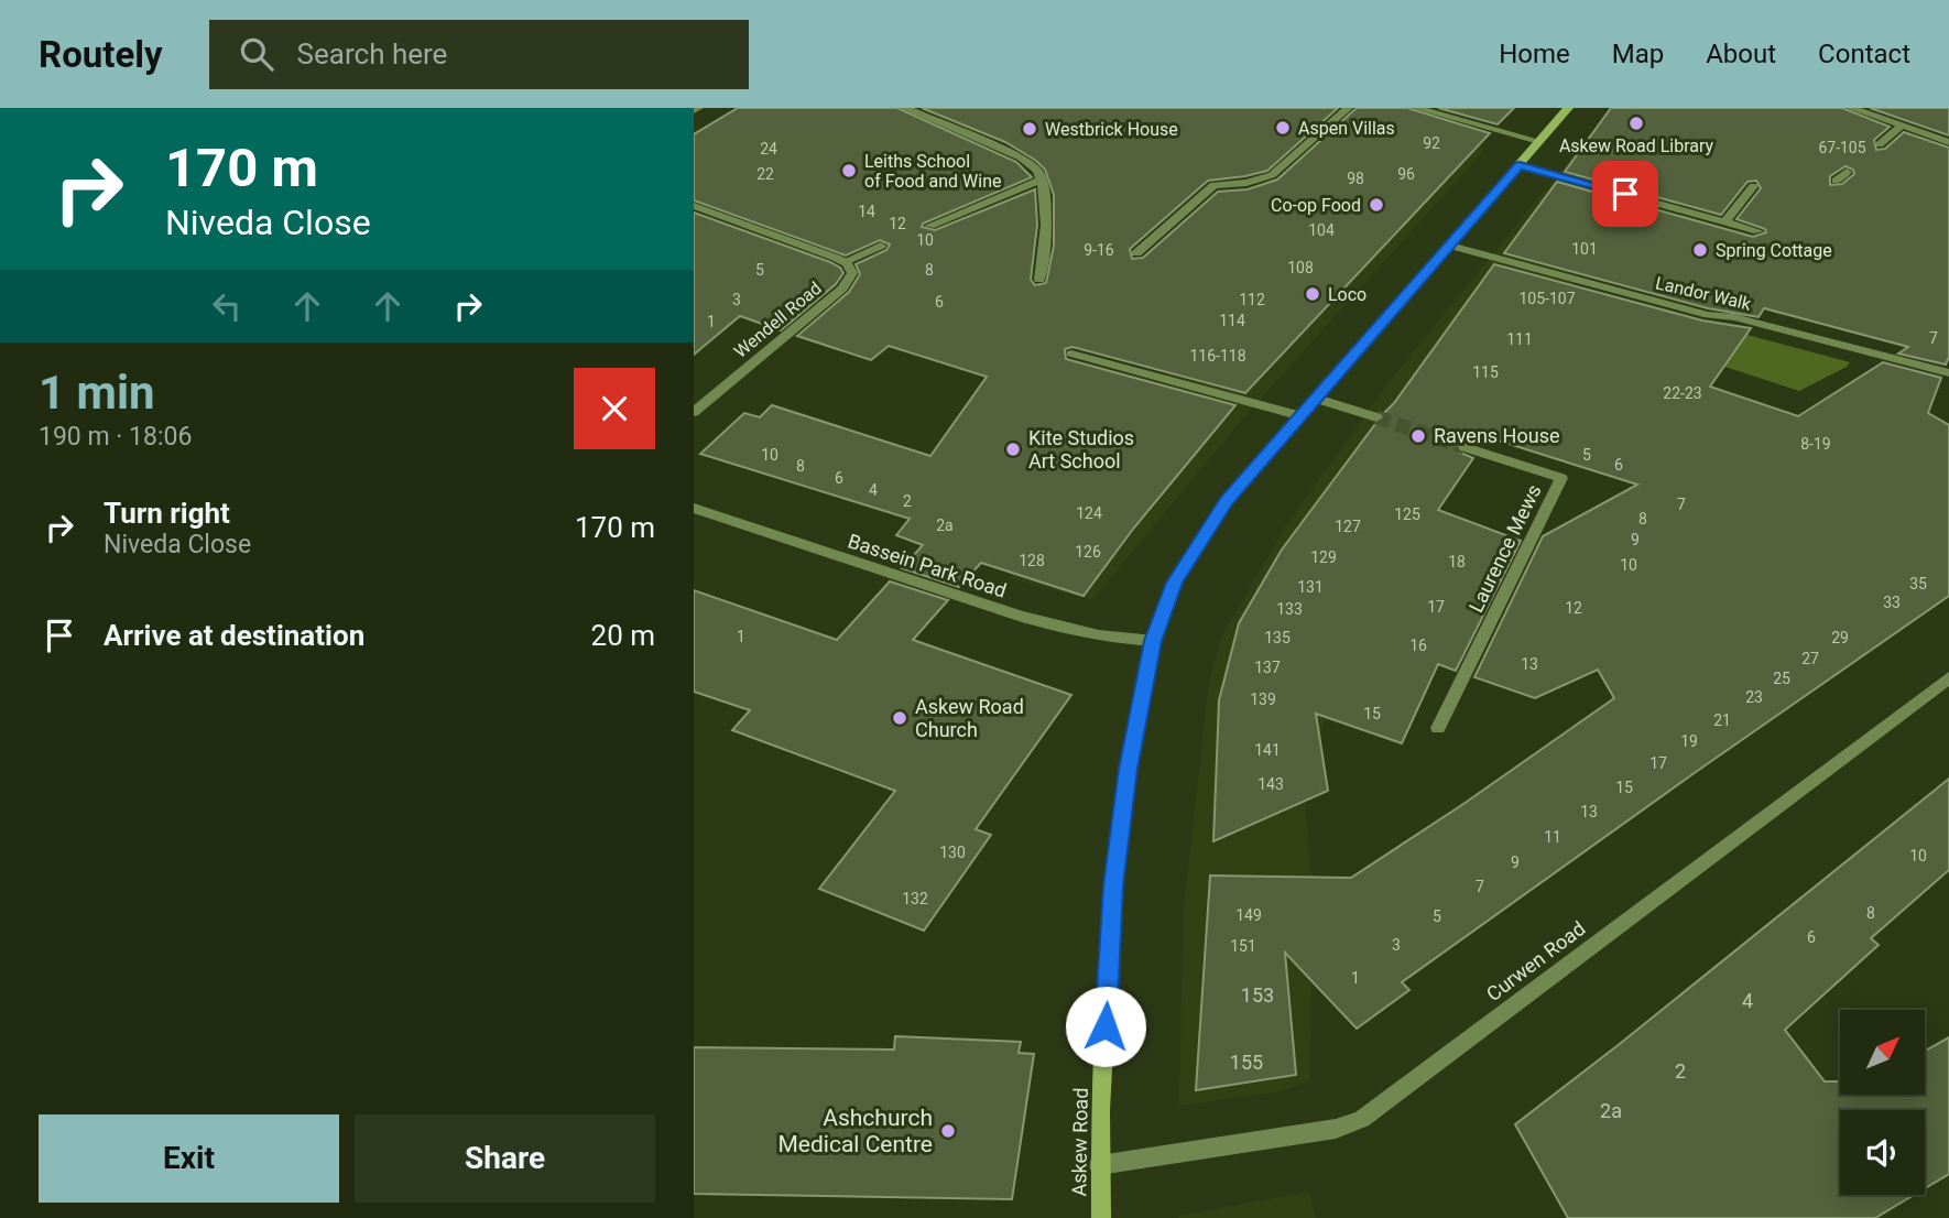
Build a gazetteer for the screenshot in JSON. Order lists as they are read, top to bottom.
{
  "streets": {
    "main road": ["Askew Road"],
    "street": [
      "Landor Walk",
      "Wendell Road",
      "Laurence Mews",
      "Bassein Park Road",
      "Curwen Road"
    ]
  },
  "crossings": [
    ["Landor Walk", "Askew Road"],
    ["Bassein Park Road", "Askew Road"],
    ["Curwen Road", "Askew Road"]
  ],
  "places": [
    "Askew Road Library",
    "Aspen Villas",
    "Westbrick House",
    "Leiths School of Food and Wine",
    "Co-op Food",
    "Spring Cottage",
    "Loco",
    "Ravens House",
    "Kite Studios Art School",
    "Askew Road Church",
    "Ashchurch Medical Centre"
  ],
  "house_numbers": [
    "92",
    "67-105",
    "24",
    "22",
    "96",
    "98",
    "14",
    "12",
    "104",
    "10",
    "101",
    "9-16",
    "108",
    "5",
    "8",
    "105-107",
    "3",
    "112",
    "6",
    "114",
    "1",
    "7",
    "111",
    "116-118",
    "115",
    "22-23",
    "8-19",
    "10",
    "5",
    "6",
    "8",
    "6",
    "4",
    "2",
    "7",
    "124",
    "125",
    "8",
    "2a",
    "127",
    "9",
    "126",
    "129",
    "128",
    "18",
    "10",
    "35",
    "131",
    "33",
    "17",
    "12",
    "133",
    "1",
    "135",
    "29",
    "16",
    "27",
    "13",
    "137",
    "25",
    "23",
    "139",
    "15",
    "21",
    "19",
    "141",
    "17",
    "143",
    "15",
    "13",
    "11",
    "130",
    "10",
    "9",
    "7",
    "132",
    "8",
    "149",
    "5",
    "6",
    "3",
    "151",
    "1",
    "153",
    "4",
    "155",
    "2",
    "2a"
  ],
  "north": "top right",
  "page": {
    "header": "Routely",
    "search": "Search here",
    "nav": [
      "Home",
      "Map",
      "About",
      "Contact"
    ],
    "turn": ["170 m", "Niveda Close"],
    "heading": ["1 min", "190 m · 18:06"],
    "list": [
      {
        "name": "Turn right",
        "note": "Niveda Close",
        "value": "170 m"
      },
      {
        "name": "Arrive at destination",
        "value": "20 m"
      }
    ],
    "buttons": ["Exit", "Share"]
  }
}
